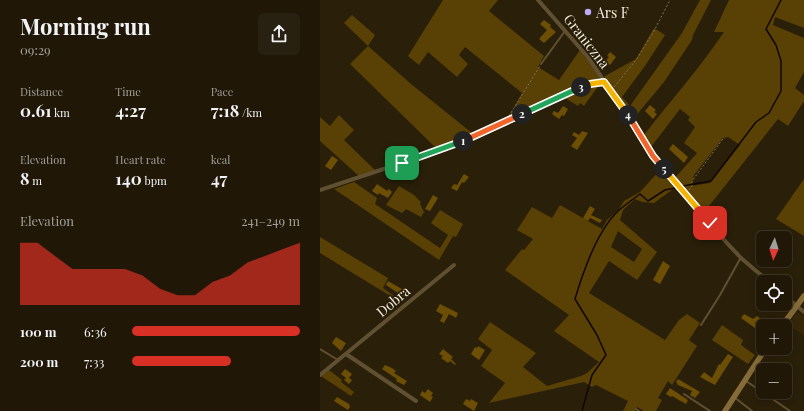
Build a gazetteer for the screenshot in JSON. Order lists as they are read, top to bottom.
{
  "streets": {
    "street": ["Graniczna", "Dobra"]
  },
  "places": ["Ars F"],
  "north": "bottom",
  "page": {
    "heading": ["Morning run", "09:29"],
    "stats": [
      ["Distance", "0.61 km"],
      ["Time", "4:27"],
      ["Pace", "7:18 /km"],
      ["Elevation", "8 m"],
      ["Heart rate", "140 bpm"],
      ["kcal", "47"]
    ],
    "pins": [
      "3",
      "2",
      "4",
      "1",
      "5"
    ],
    "chart": ["Elevation", "241–249 m"],
    "map_buttons": ["+", "−"],
    "list": [
      {
        "name": "100 m",
        "note": "6:36"
      },
      {
        "name": "200 m",
        "note": "7:33"
      }
    ]
  }
}
